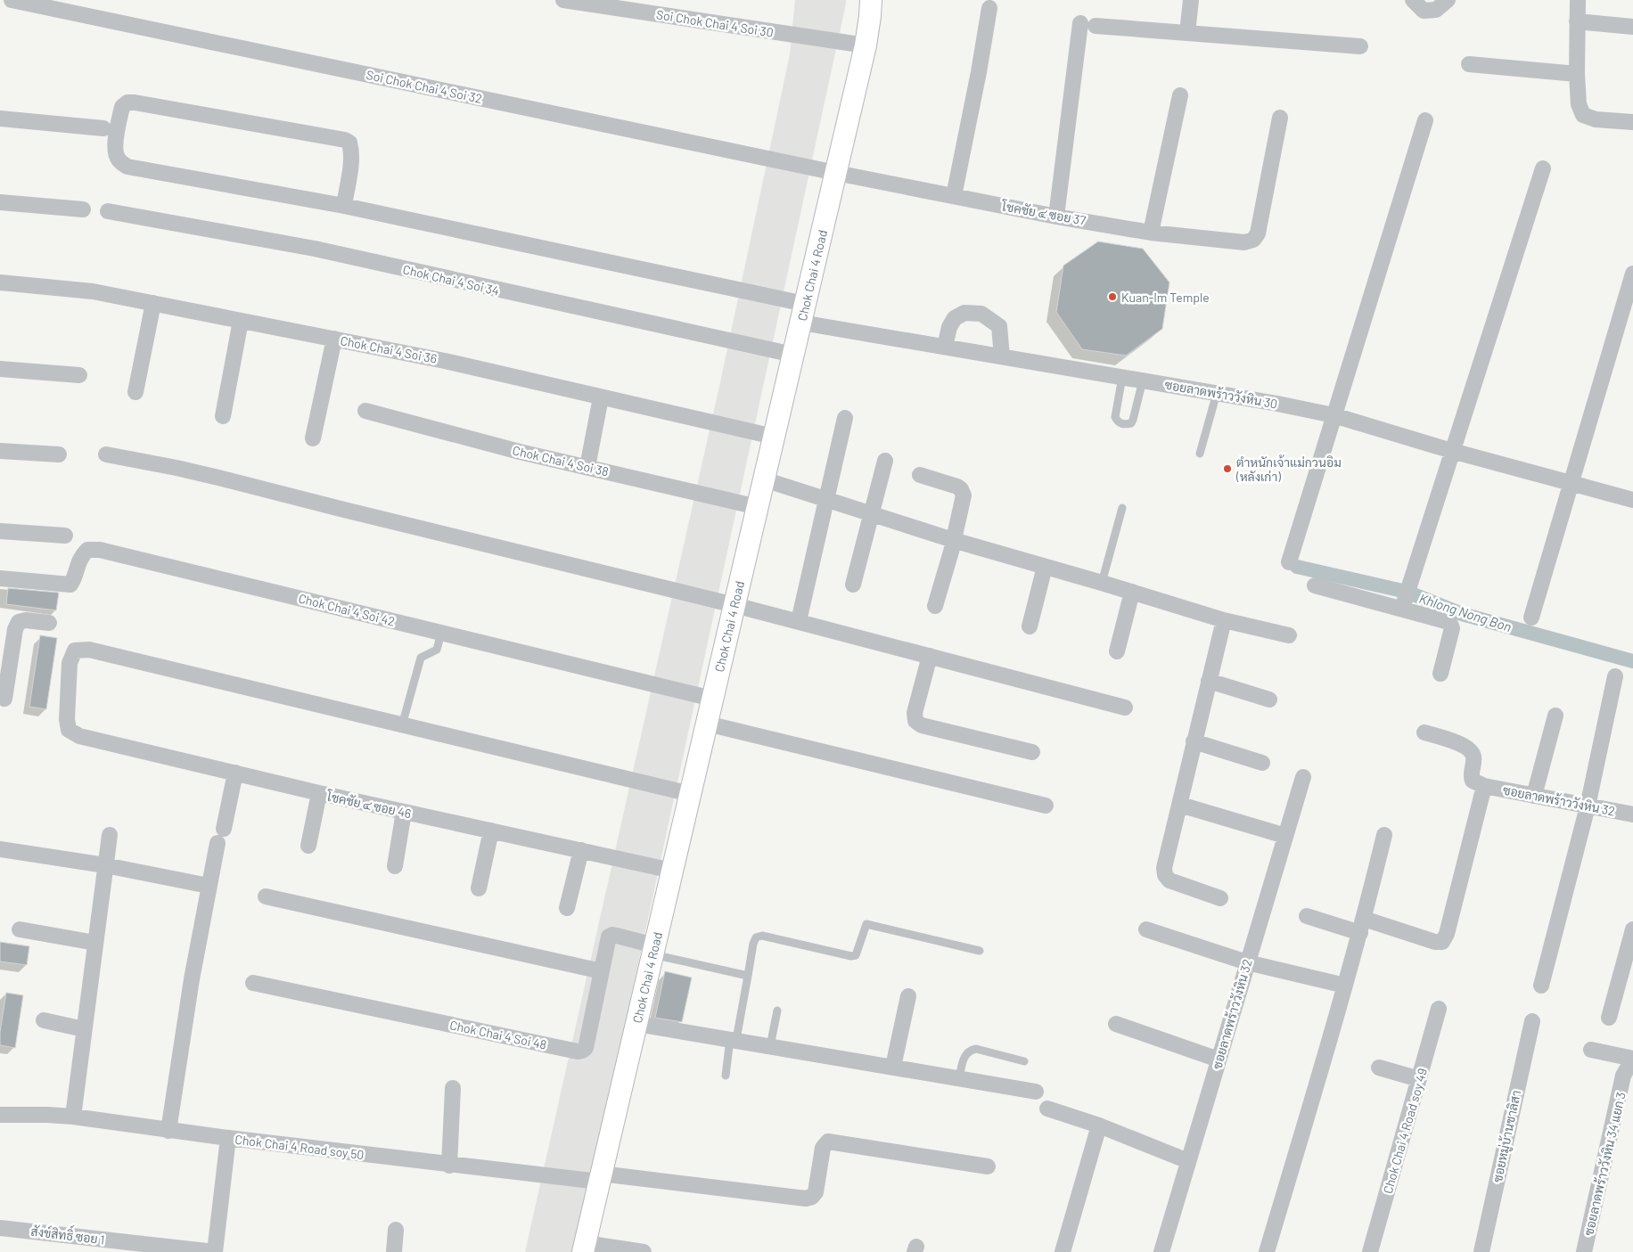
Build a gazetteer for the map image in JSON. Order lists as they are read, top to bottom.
{
  "streets": {
    "street": [
      "Soi Chok Chai 4 Soi 30",
      "Soi Chok Chai 4 Soi 32",
      "โชคชัย ๔ ซอย 37",
      "Chok Chai 4 Road",
      "Chok Chai 4 Soi 34",
      "Chok Chai 4 Soi 36",
      "ซอยลาดพร้าววังหิน 30",
      "Chok Chai 4 Soi 38",
      "Chok Chai 4 Soi 42",
      "ซอยลาดพร้าววังหิน 32",
      "โชคชัย ๔ ซอย 46",
      "Chok Chai 4 Soi 48",
      "Chok Chai 4 Road soy 49",
      "ซอยหมู่บ้านชาลิสา",
      "Chok Chai 4 Road soy 50",
      "ซอยลาดพร้าววังหิน 34 แยก 3",
      "สังข์สิทธิ์ ซอย 1"
    ]
  },
  "crossings": [
    ["Soi Chok Chai 4 Soi 30", "Chok Chai 4 Road"],
    ["Soi Chok Chai 4 Soi 32", "โชคชัย ๔ ซอย 37"],
    ["Soi Chok Chai 4 Soi 32", "Chok Chai 4 Road"],
    ["โชคชัย ๔ ซอย 37", "Chok Chai 4 Road"],
    ["Chok Chai 4 Road", "Chok Chai 4 Soi 34"],
    ["Chok Chai 4 Road", "Chok Chai 4 Soi 36"],
    ["Chok Chai 4 Road", "ซอยลาดพร้าววังหิน 30"],
    ["Chok Chai 4 Road", "Chok Chai 4 Soi 38"],
    ["Chok Chai 4 Road", "Chok Chai 4 Soi 42"],
    ["Chok Chai 4 Road", "โชคชัย ๔ ซอย 46"],
    ["Chok Chai 4 Road", "Chok Chai 4 Soi 48"],
    ["Chok Chai 4 Road", "Chok Chai 4 Road soy 50"]
  ],
  "water": ["Khlong Nong Bon"],
  "places": ["Kuan-Im Temple", "ตำหนักเจ้าแม่กวนอิม (หลังเก่า)"]
}
